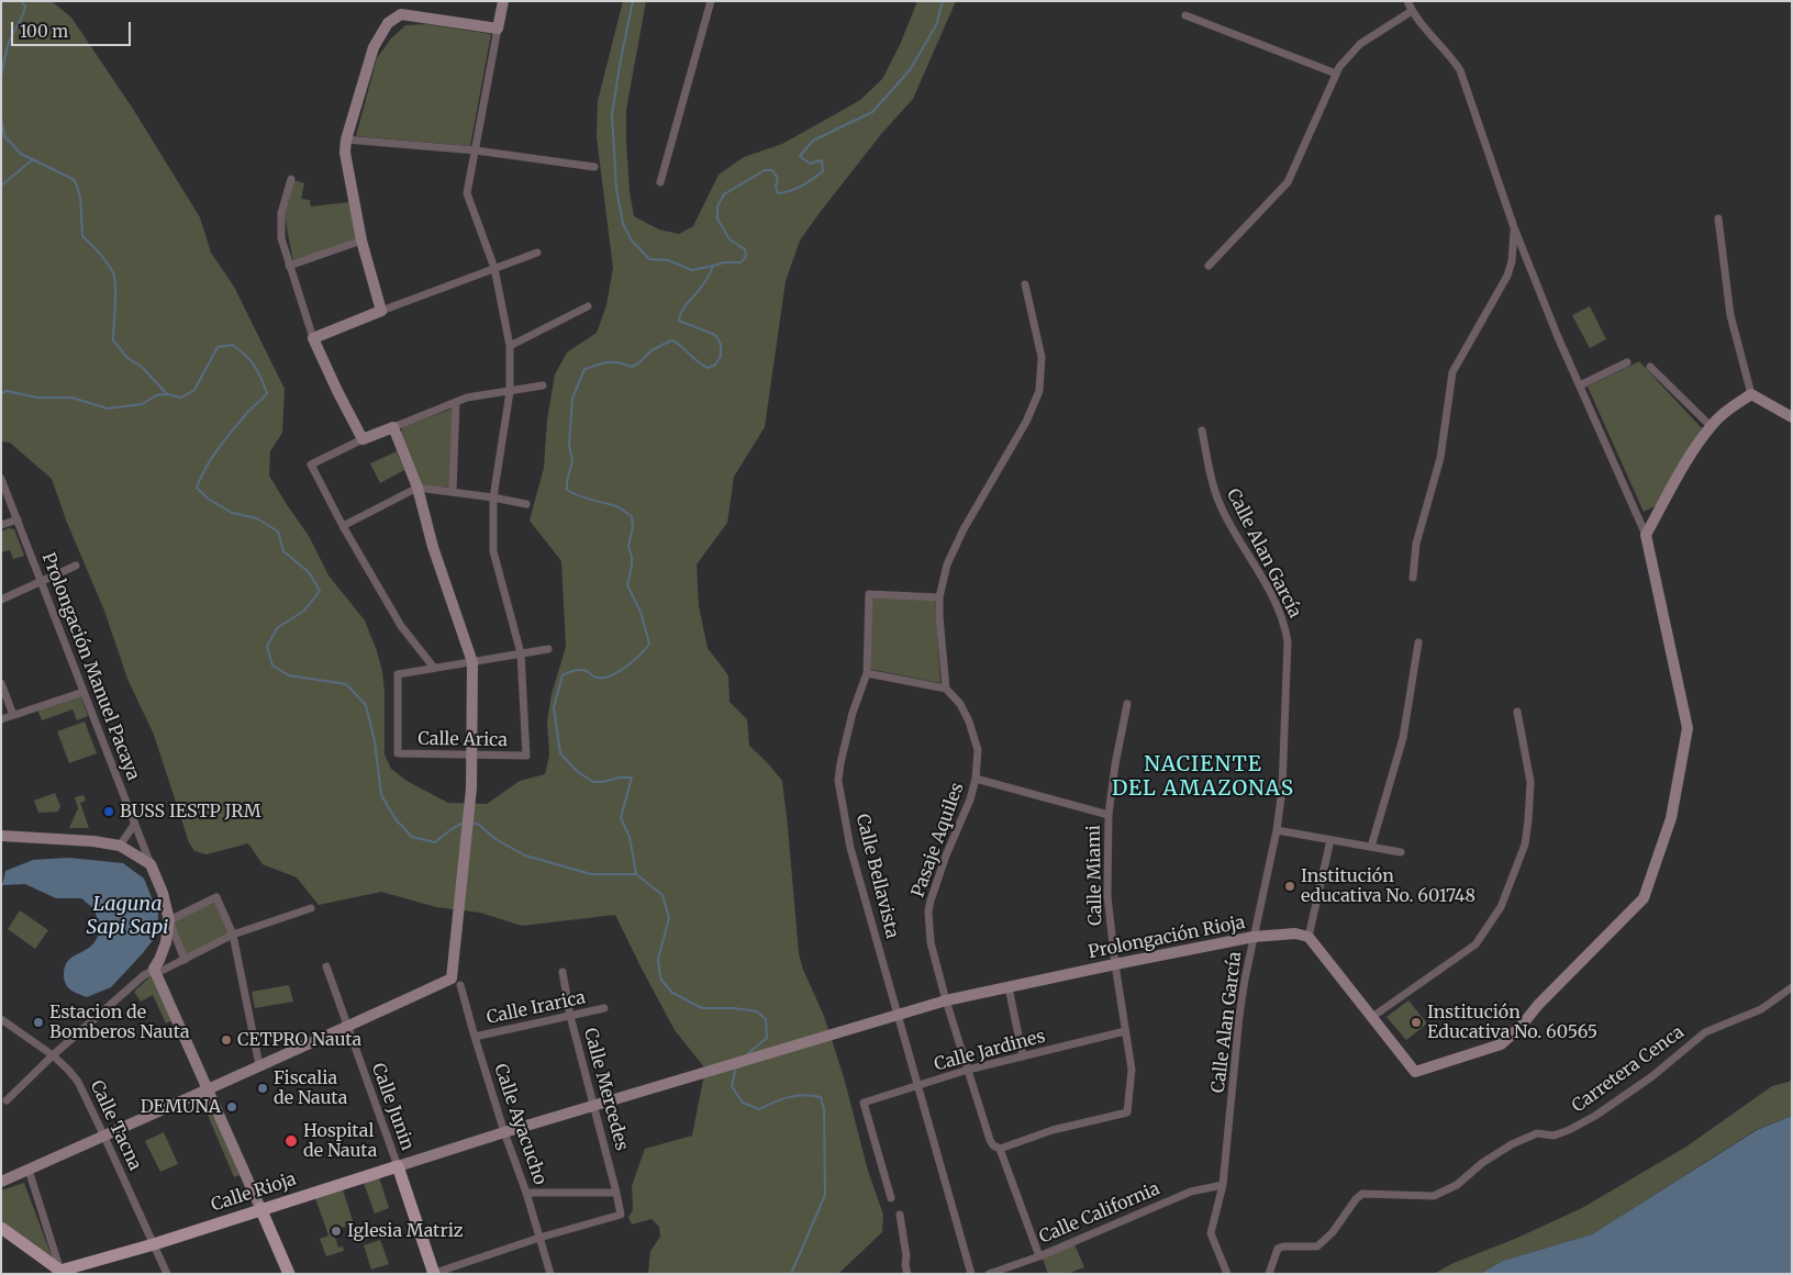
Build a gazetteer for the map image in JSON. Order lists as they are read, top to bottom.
{
  "streets": {
    "main road": ["Calle Rioja"],
    "street": [
      "Calle Alan García",
      "Prolongación Manuel Pacaya",
      "Calle Arica",
      "Pasaje Aquiles",
      "Calle Miami",
      "Calle Bellavista",
      "Prolongación Rioja",
      "Calle Irarica",
      "Calle Jardines",
      "Carretera Cenca",
      "Calle Mercedes",
      "Calle Junin",
      "Calle Ayacucho",
      "Calle Tacna",
      "Calle California"
    ]
  },
  "crossings": [
    ["Calle Alan García", "Prolongación Rioja"],
    ["Calle Alan García", "Calle California"],
    ["Pasaje Aquiles", "Calle Miami"],
    ["Pasaje Aquiles", "Prolongación Rioja"],
    ["Pasaje Aquiles", "Calle Jardines"],
    ["Pasaje Aquiles", "Calle California"],
    ["Calle Miami", "Prolongación Rioja"],
    ["Calle Miami", "Calle Jardines"],
    ["Calle Bellavista", "Prolongación Rioja"],
    ["Calle Bellavista", "Calle Jardines"],
    ["Prolongación Rioja", "Calle Rioja"],
    ["Calle Irarica", "Calle Mercedes"],
    ["Calle Irarica", "Calle Ayacucho"],
    ["Calle Mercedes", "Calle Ayacucho"],
    ["Calle Mercedes", "Calle Rioja"],
    ["Calle Junin", "Calle Rioja"],
    ["Calle Ayacucho", "Calle Rioja"],
    ["Calle Tacna", "Calle Rioja"]
  ],
  "districts": ["NACIENTE DEL AMAZONAS"],
  "water": ["Laguna Sapi Sapi"],
  "places": [
    "BUSS IESTP JRM",
    "Institución educativa No. 601748",
    "Estacion de Bomberos Nauta",
    "Institución Educativa No. 60565",
    "CETPRO Nauta",
    "Fiscalia de Nauta",
    "DEMUNA",
    "Hospital de Nauta",
    "Iglesia Matriz"
  ],
  "scale_bar": "100 m"
}
